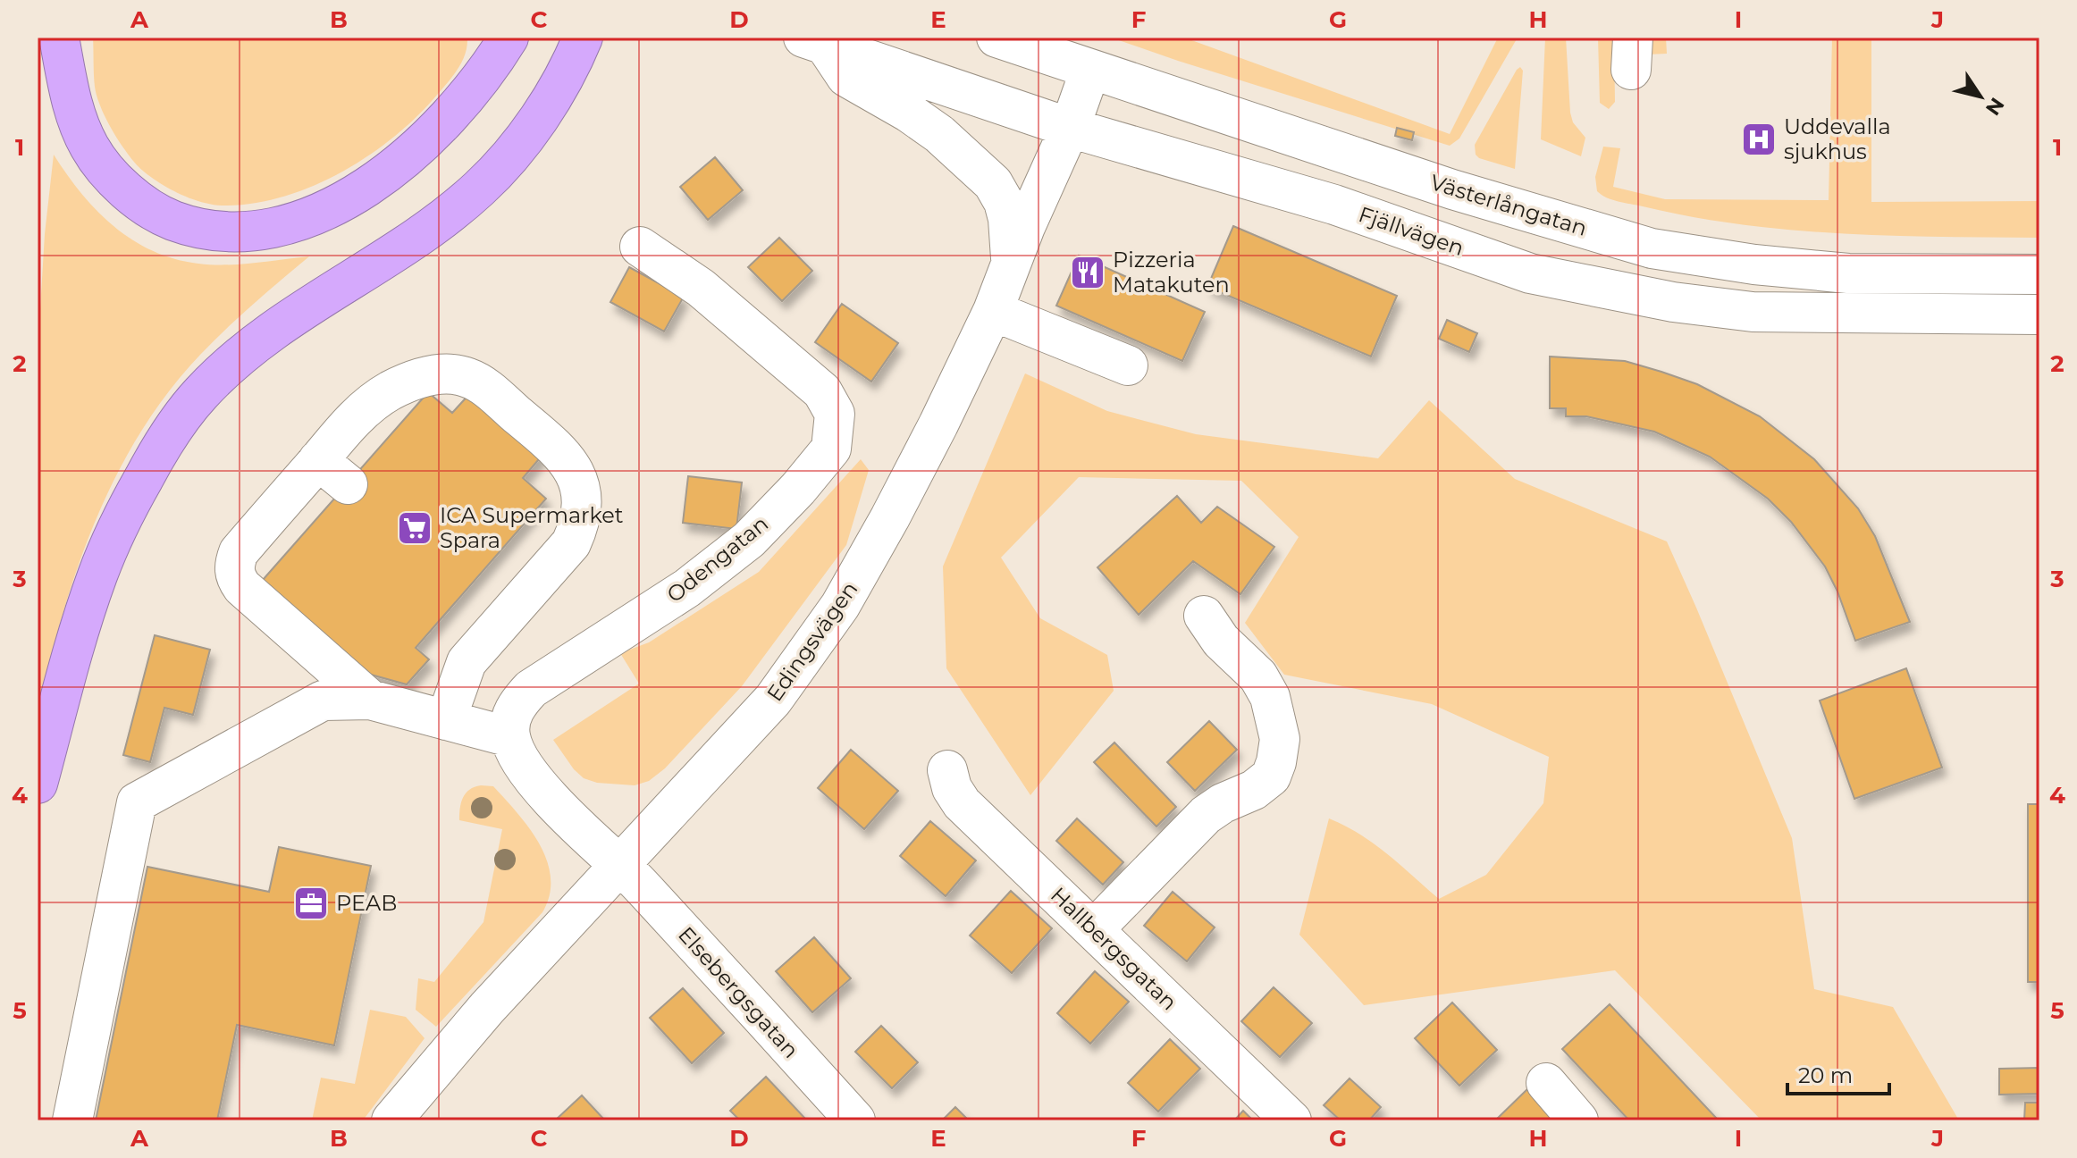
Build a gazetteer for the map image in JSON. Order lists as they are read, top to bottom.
{
  "streets": {
    "street": [
      "Västerlångatan",
      "Fjällvägen",
      "Odengatan",
      "Edingsvägen",
      "Hallbergsgatan",
      "Elsebergsgatan"
    ]
  },
  "crossings": [
    ["Västerlångatan", "Edingsvägen"],
    ["Fjällvägen", "Edingsvägen"],
    ["Edingsvägen", "Elsebergsgatan"]
  ],
  "places": {
    "hospital": ["Uddevalla sjukhus"],
    "restaurant": ["Pizzeria Matakuten"],
    "supermarket": ["ICA Supermarket Spara"],
    "office": ["PEAB"]
  },
  "scale_bar": "20 m",
  "north": "bottom right",
  "grid": {
    "columns": [
      "A",
      "B",
      "C",
      "D",
      "E",
      "F",
      "G",
      "H",
      "I",
      "J"
    ],
    "rows": [
      "1",
      "2",
      "3",
      "4",
      "5"
    ]
  }
}
